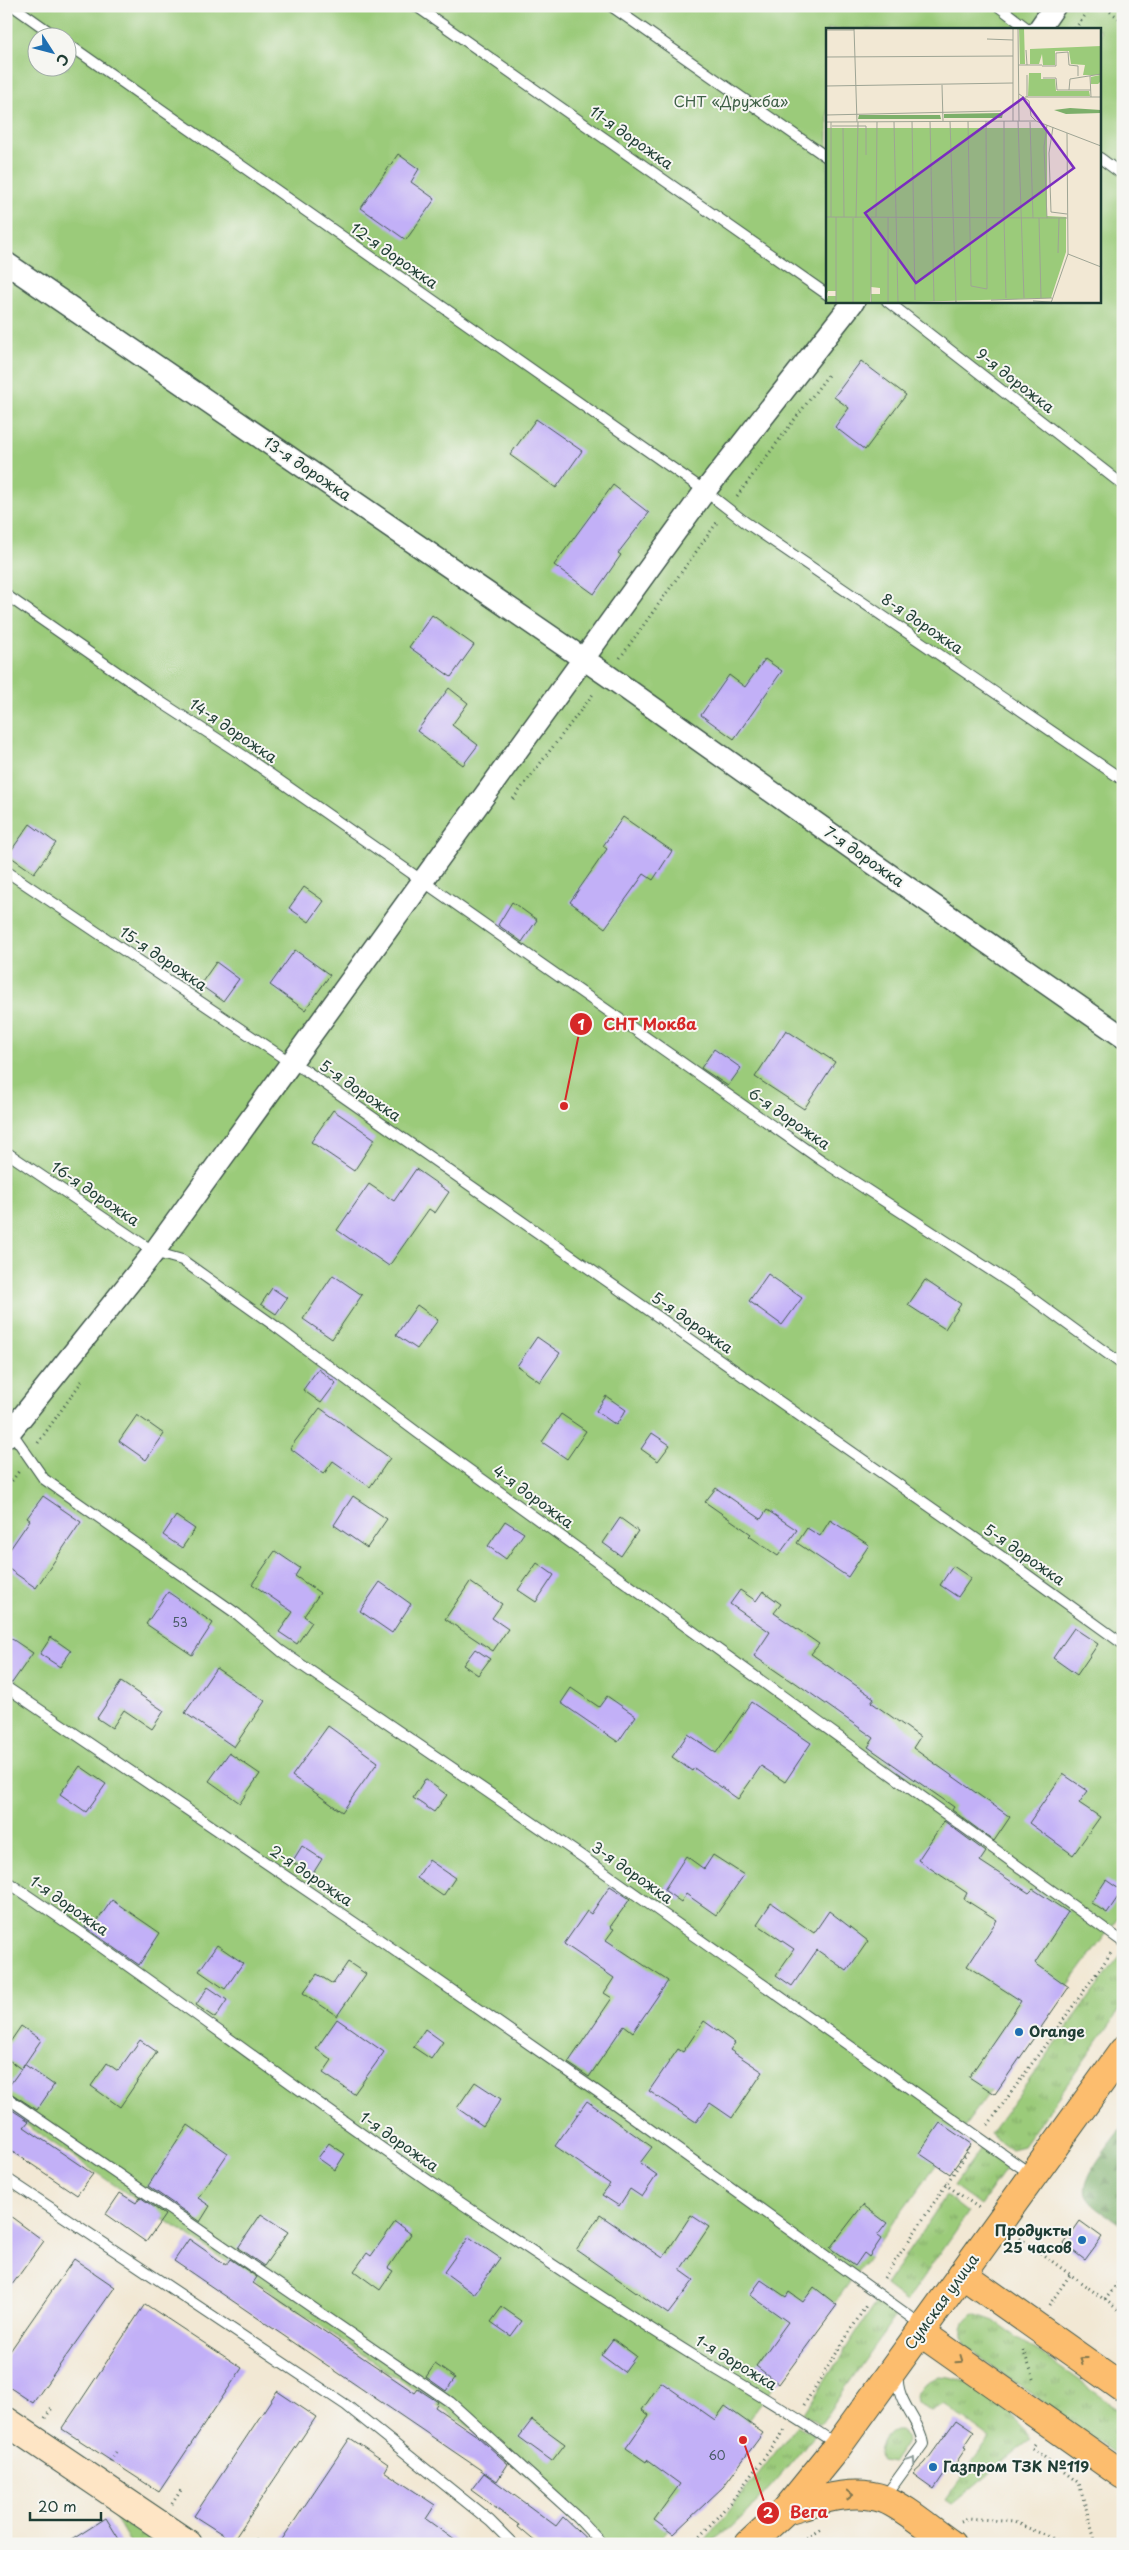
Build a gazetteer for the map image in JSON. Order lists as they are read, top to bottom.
{
  "streets": {
    "main road": ["Сумская улица"],
    "street": ["13-я дорожка", "7-я дорожка"],
    "lane": [
      "11-я дорожка",
      "12-я дорожка",
      "9-я дорожка",
      "8-я дорожка",
      "14-я дорожка",
      "15-я дорожка",
      "5-я дорожка",
      "6-я дорожка",
      "16-я дорожка",
      "4-я дорожка",
      "3-я дорожка",
      "2-я дорожка",
      "1-я дорожка"
    ]
  },
  "crossings": [
    ["12-я дорожка", "8-я дорожка"],
    ["13-я дорожка", "7-я дорожка"],
    ["14-я дорожка", "6-я дорожка"],
    ["15-я дорожка", "5-я дорожка"],
    ["16-я дорожка", "4-я дорожка"],
    ["3-я дорожка", "Сумская улица"],
    ["2-я дорожка", "Сумская улица"],
    ["1-я дорожка", "Сумская улица"]
  ],
  "parks": ["СНТ «Дружба»"],
  "places": [
    "СНТ Моква",
    "Orange",
    "Продукты 25 часов",
    "Вега",
    "Газпром ТЗК №119"
  ],
  "house_numbers": ["53", "60"],
  "scale_bar": "20 m",
  "north": "bottom right"
}
